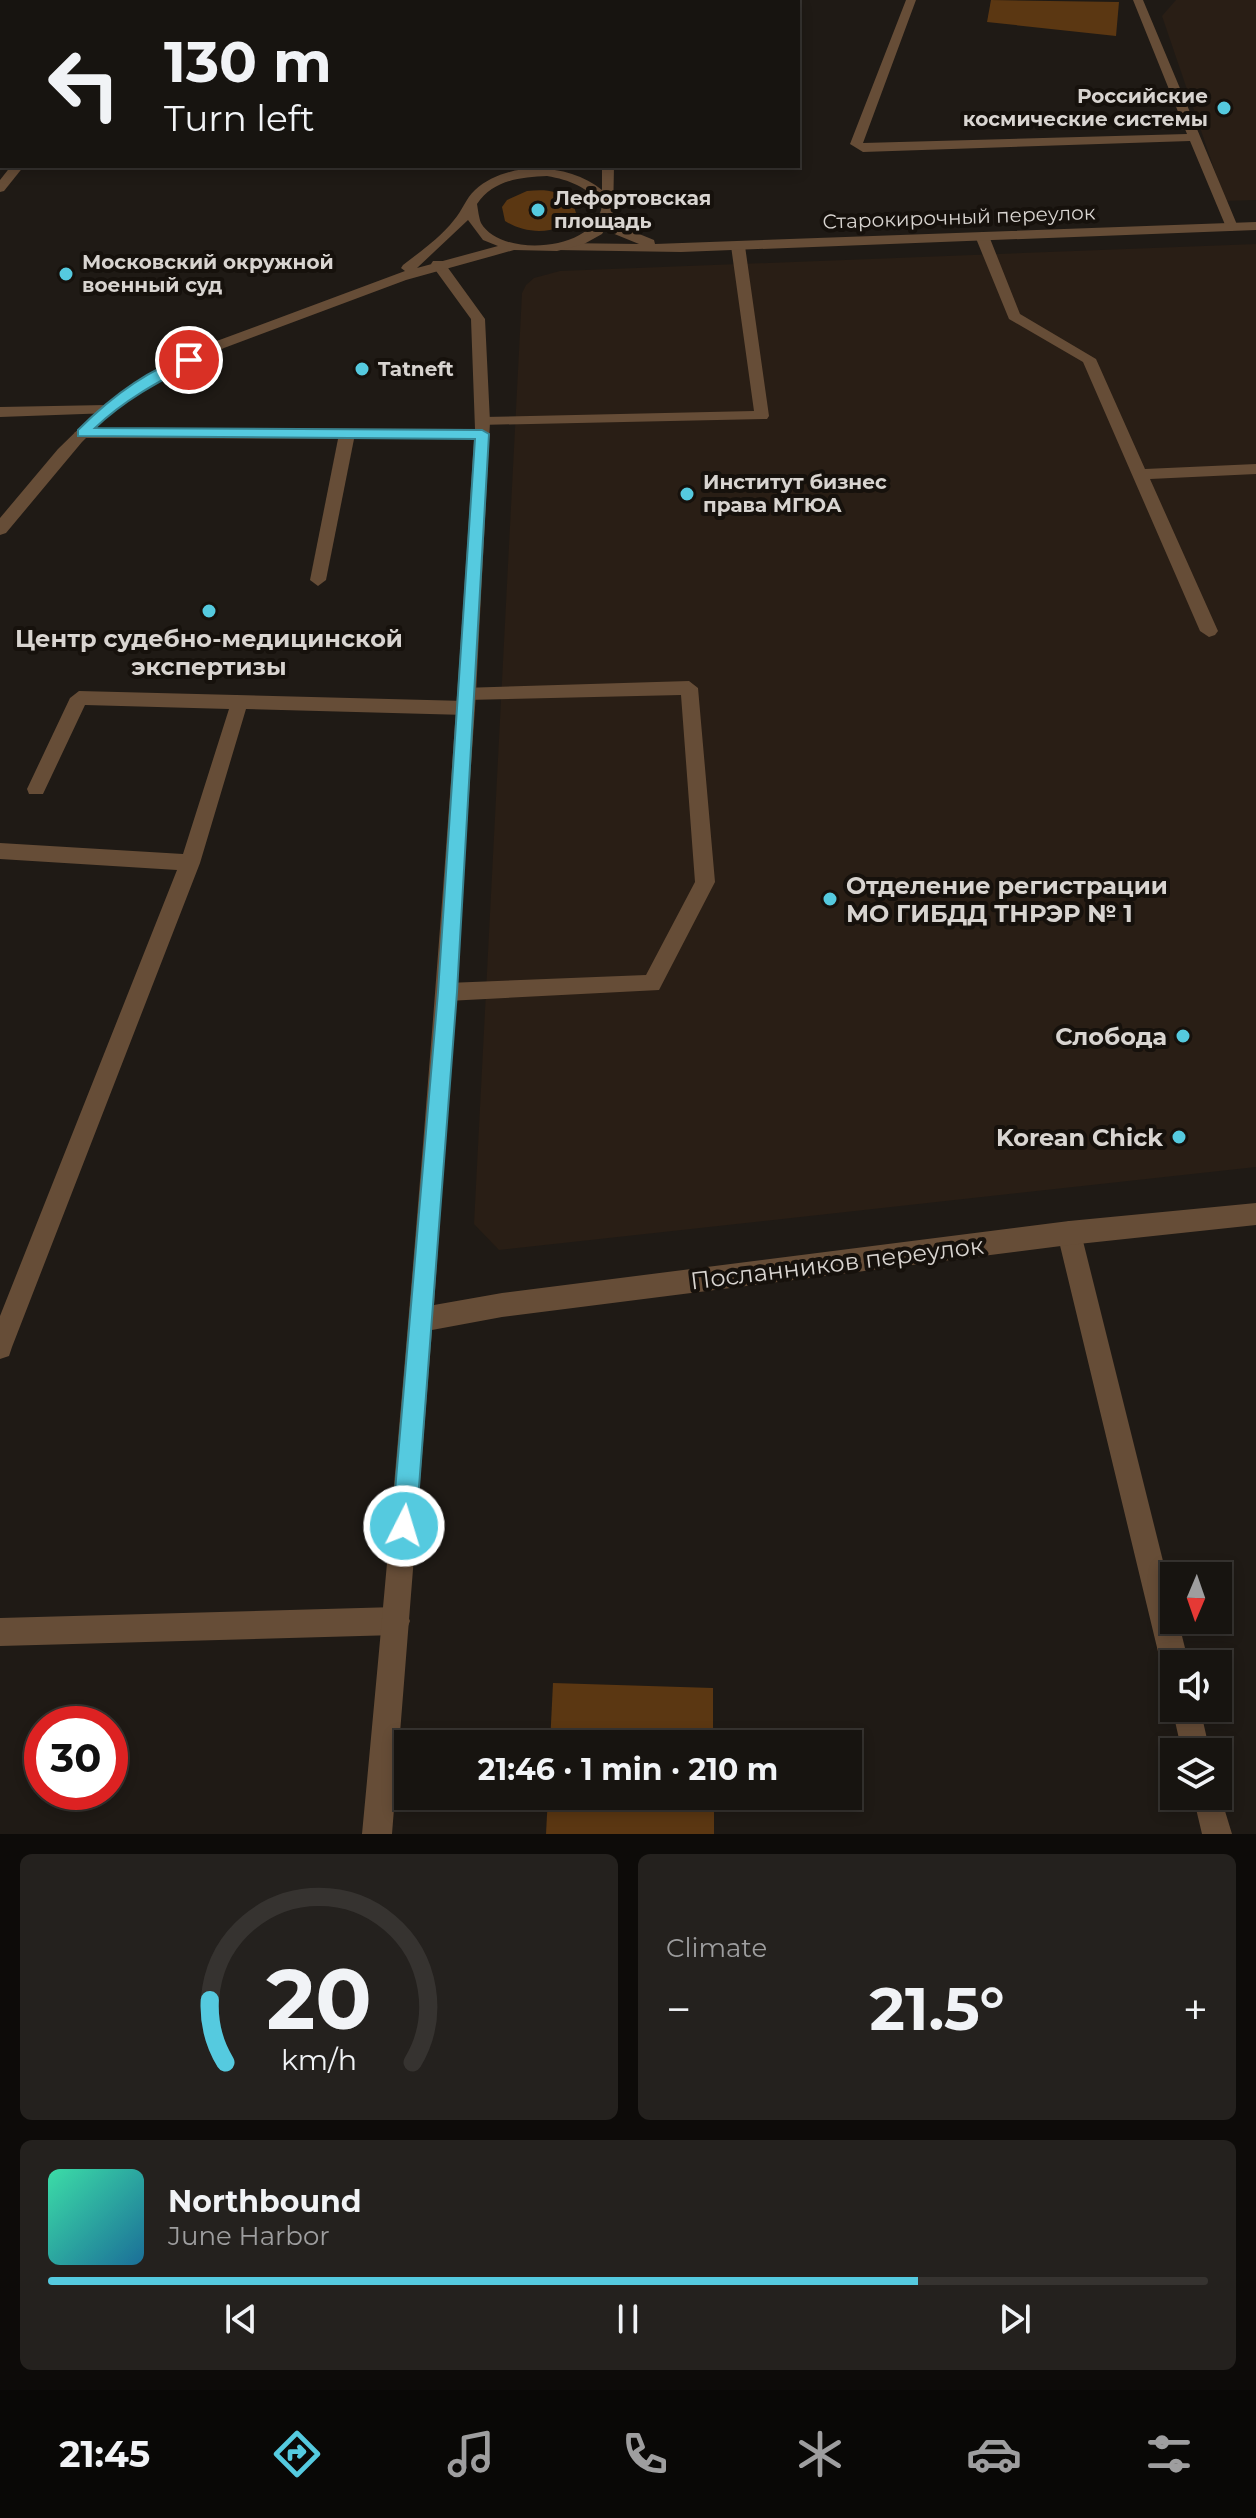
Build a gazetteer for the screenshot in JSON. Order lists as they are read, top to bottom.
{
  "streets": {
    "street": ["Старокирочный переулок", "Посланников переулок"]
  },
  "places": [
    "Российские космические системы",
    "Лефортовская площадь",
    "Московский окружной военный суд",
    "Tatneft",
    "Институт бизнес права МГЮА",
    "Центр судебно-медицинской экспертизы",
    "Отделение регистрации МО ГИБДД ТНРЭР № 1",
    "Слобода",
    "Korean Chick"
  ],
  "north": "bottom",
  "page": {
    "turn": ["130 m", "Turn left"],
    "limit": "30",
    "trip": "21:46 · 1 min · 210 m",
    "tile": "Climate",
    "heat": ["−", "21.5°", "+"],
    "song": ["Northbound", "June Harbor"],
    "tabs": "21:45",
    "gauge": ["20", "km/h"]
  }
}
